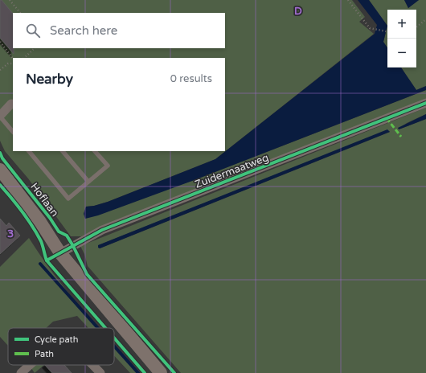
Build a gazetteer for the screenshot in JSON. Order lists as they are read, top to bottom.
{
  "streets": {
    "main road": ["Hoflaan"],
    "street": ["Zuidermaatweg"]
  },
  "crossings": [
    ["Zuidermaatweg", "Hoflaan"]
  ],
  "legend": ["Cycle path", "Path"],
  "page": {
    "map_buttons": ["+", "−"],
    "search": "Search here",
    "heading": ["Nearby", "0 results"]
  },
  "grid": {
    "columns": ["D"],
    "rows": ["3"]
  }
}
